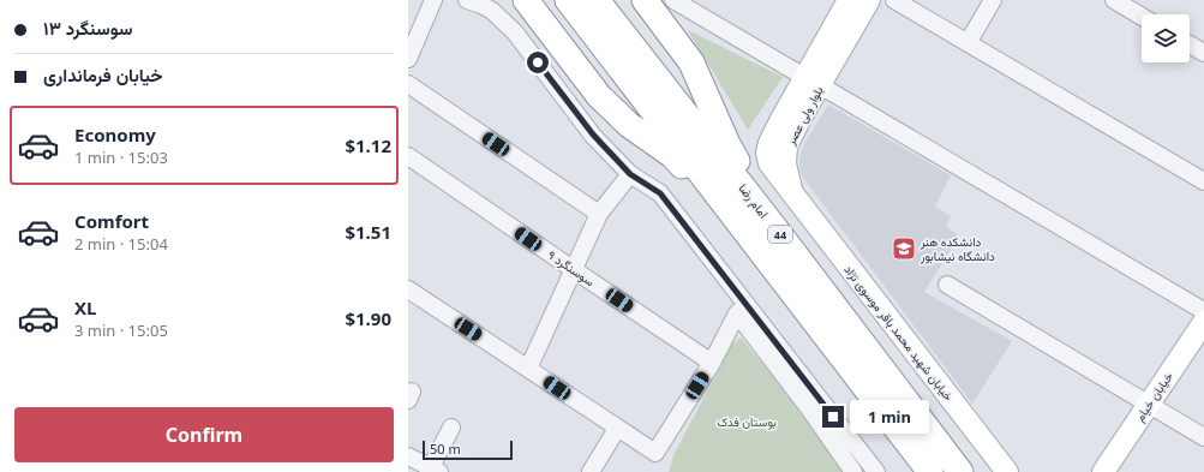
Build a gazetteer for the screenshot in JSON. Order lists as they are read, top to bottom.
{
  "streets": {
    "highway": ["امام رضا", "44"],
    "main road": ["بلوار ولی عصر", "خیابان شهید محمد باقر موسوی نژاد", "خیابان خیام"],
    "street": ["سوسنگرد ۹"]
  },
  "crossings": [
    ["بلوار ولی عصر", "خیابان شهید محمد باقر موسوی نژاد"]
  ],
  "parks": ["بوستان فدک"],
  "places": {
    "school or university": ["دانشکده هنر دانشگاه نیشابور"]
  },
  "scale_bar": "50 m",
  "page": {
    "banner": ["سوسنگرد ۱۳", "خیابان فرمانداری"],
    "list": [
      {
        "name": "Economy",
        "note": "1 min · 15:03",
        "value": "$1.12"
      },
      {
        "name": "Comfort",
        "note": "2 min · 15:04",
        "value": "$1.51"
      },
      {
        "name": "XL",
        "note": "3 min · 15:05",
        "value": "$1.90"
      }
    ],
    "buttons": "Confirm",
    "bubble": "1 min",
    "scale": "50 m"
  }
}
